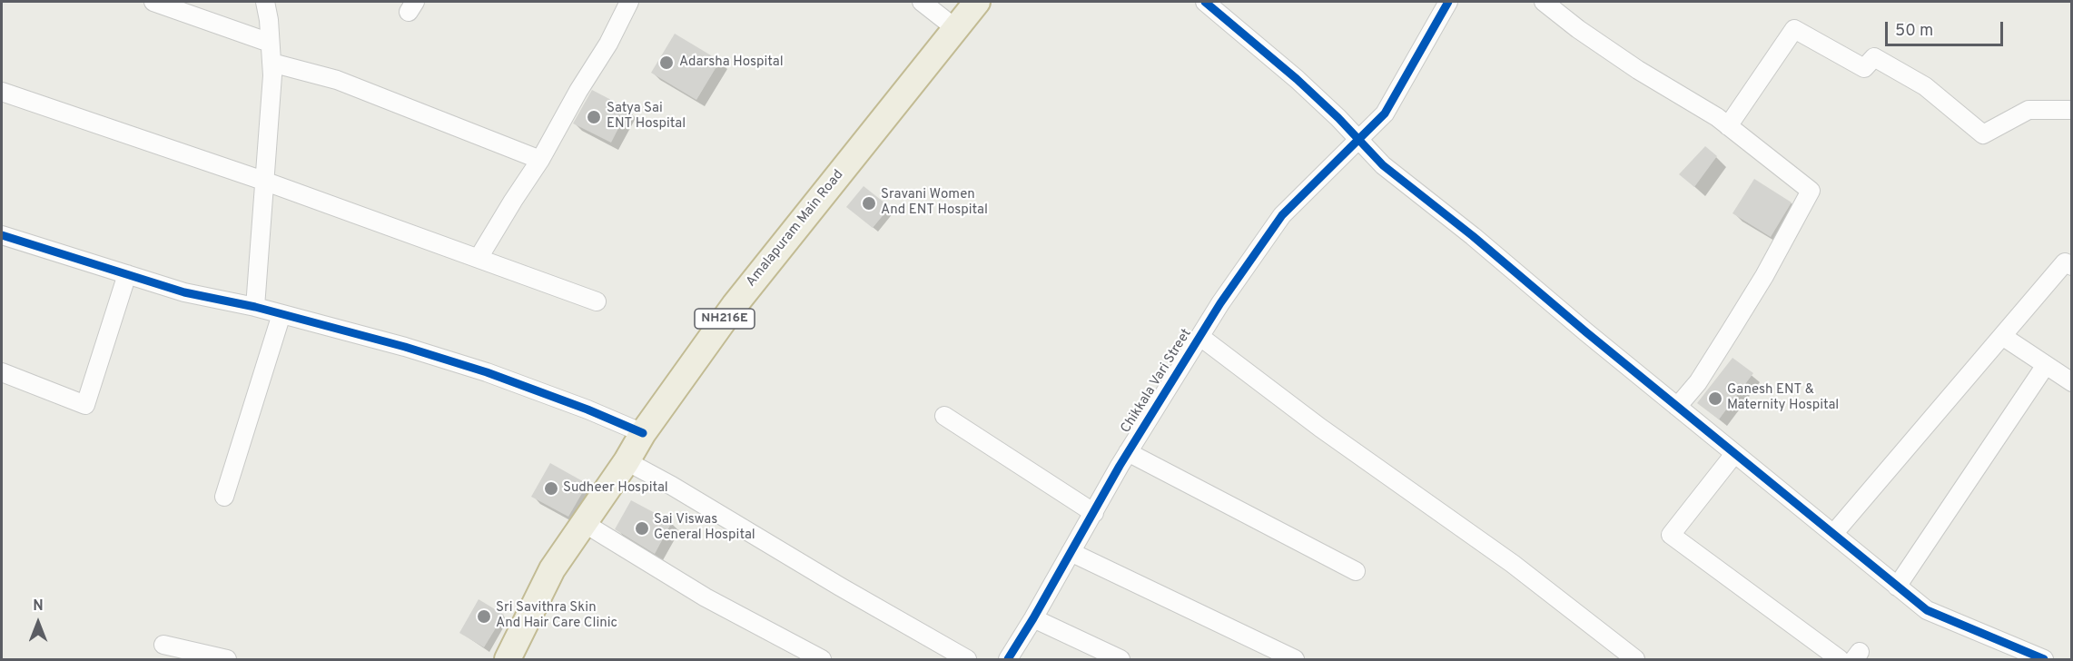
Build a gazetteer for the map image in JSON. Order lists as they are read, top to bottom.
{
  "streets": {
    "highway": ["Amalapuram Main Road", "NH216E"],
    "street": ["Chikkala Vari Street"]
  },
  "places": [
    "Adarsha Hospital",
    "Satya Sai ENT Hospital",
    "Sravani Women And ENT Hospital",
    "Ganesh ENT & Maternity Hospital",
    "Sudheer Hospital",
    "Sai Viswas General Hospital",
    "Sri Savithra Skin And Hair Care Clinic"
  ],
  "scale_bar": "50 m",
  "north": "top"
}
